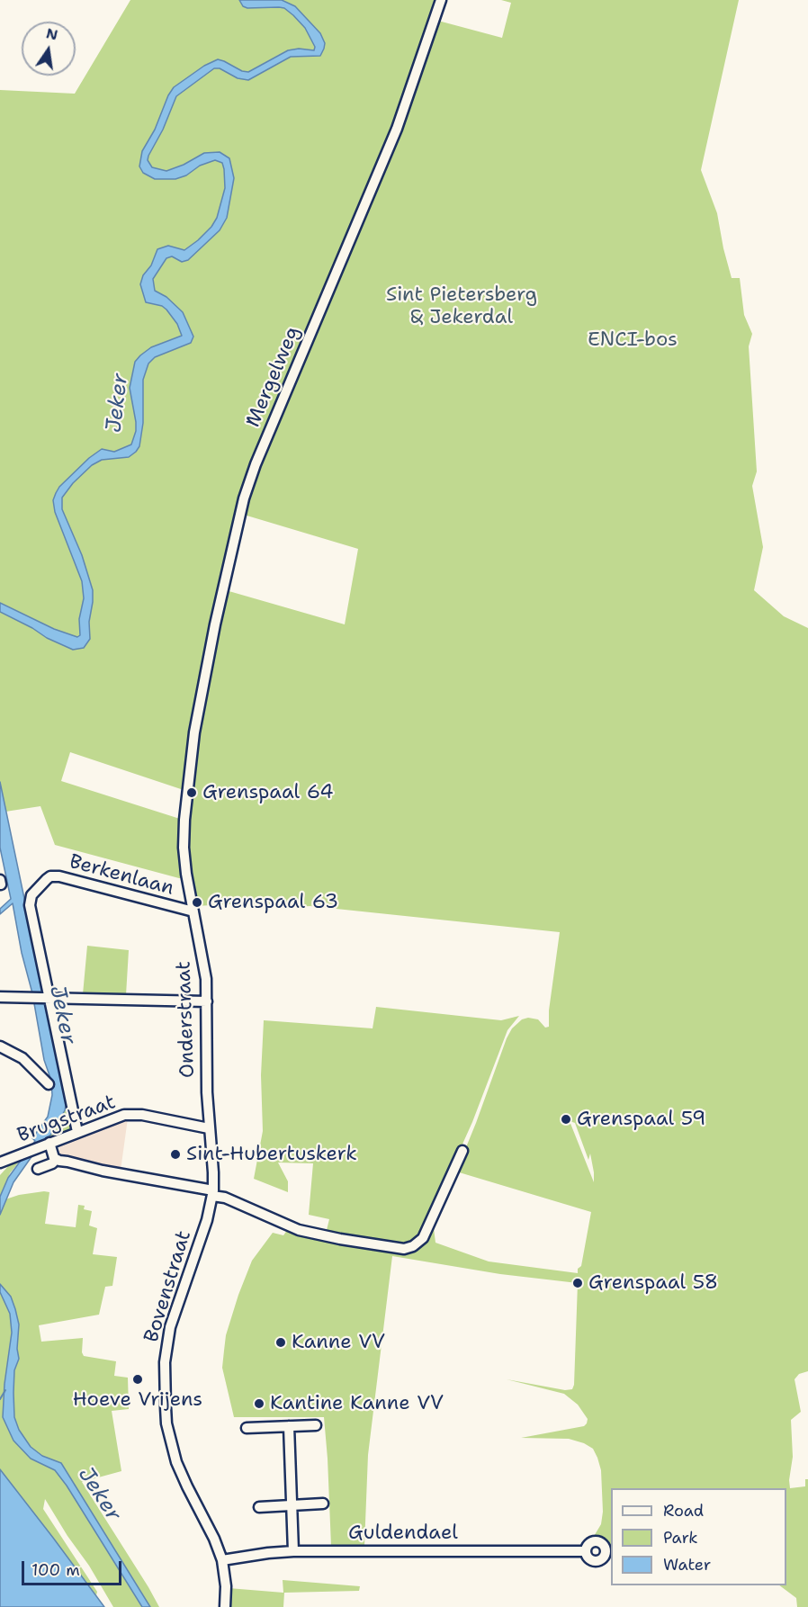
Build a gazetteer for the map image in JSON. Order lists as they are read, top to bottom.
{
  "streets": {
    "street": [
      "Mergelweg",
      "Berkenlaan",
      "Onderstraat",
      "Brugstraat",
      "Bovenstraat",
      "Guldendael"
    ]
  },
  "crossings": [
    ["Mergelweg", "Onderstraat"],
    ["Berkenlaan", "Onderstraat"],
    ["Berkenlaan", "Brugstraat"],
    ["Onderstraat", "Brugstraat"],
    ["Onderstraat", "Bovenstraat"],
    ["Brugstraat", "Bovenstraat"],
    ["Bovenstraat", "Guldendael"]
  ],
  "water": ["Jeker"],
  "parks": ["Sint Pietersberg & Jekerdal", "ENCI-bos"],
  "places": [
    "Grenspaal 64",
    "Grenspaal 63",
    "Grenspaal 59",
    "Sint-Hubertuskerk",
    "Grenspaal 58",
    "Kanne VV",
    "Hoeve Vrijens",
    "Kantine Kanne VV"
  ],
  "legend": ["Road", "Park", "Water"],
  "scale_bar": "100 m",
  "north": "top"
}
